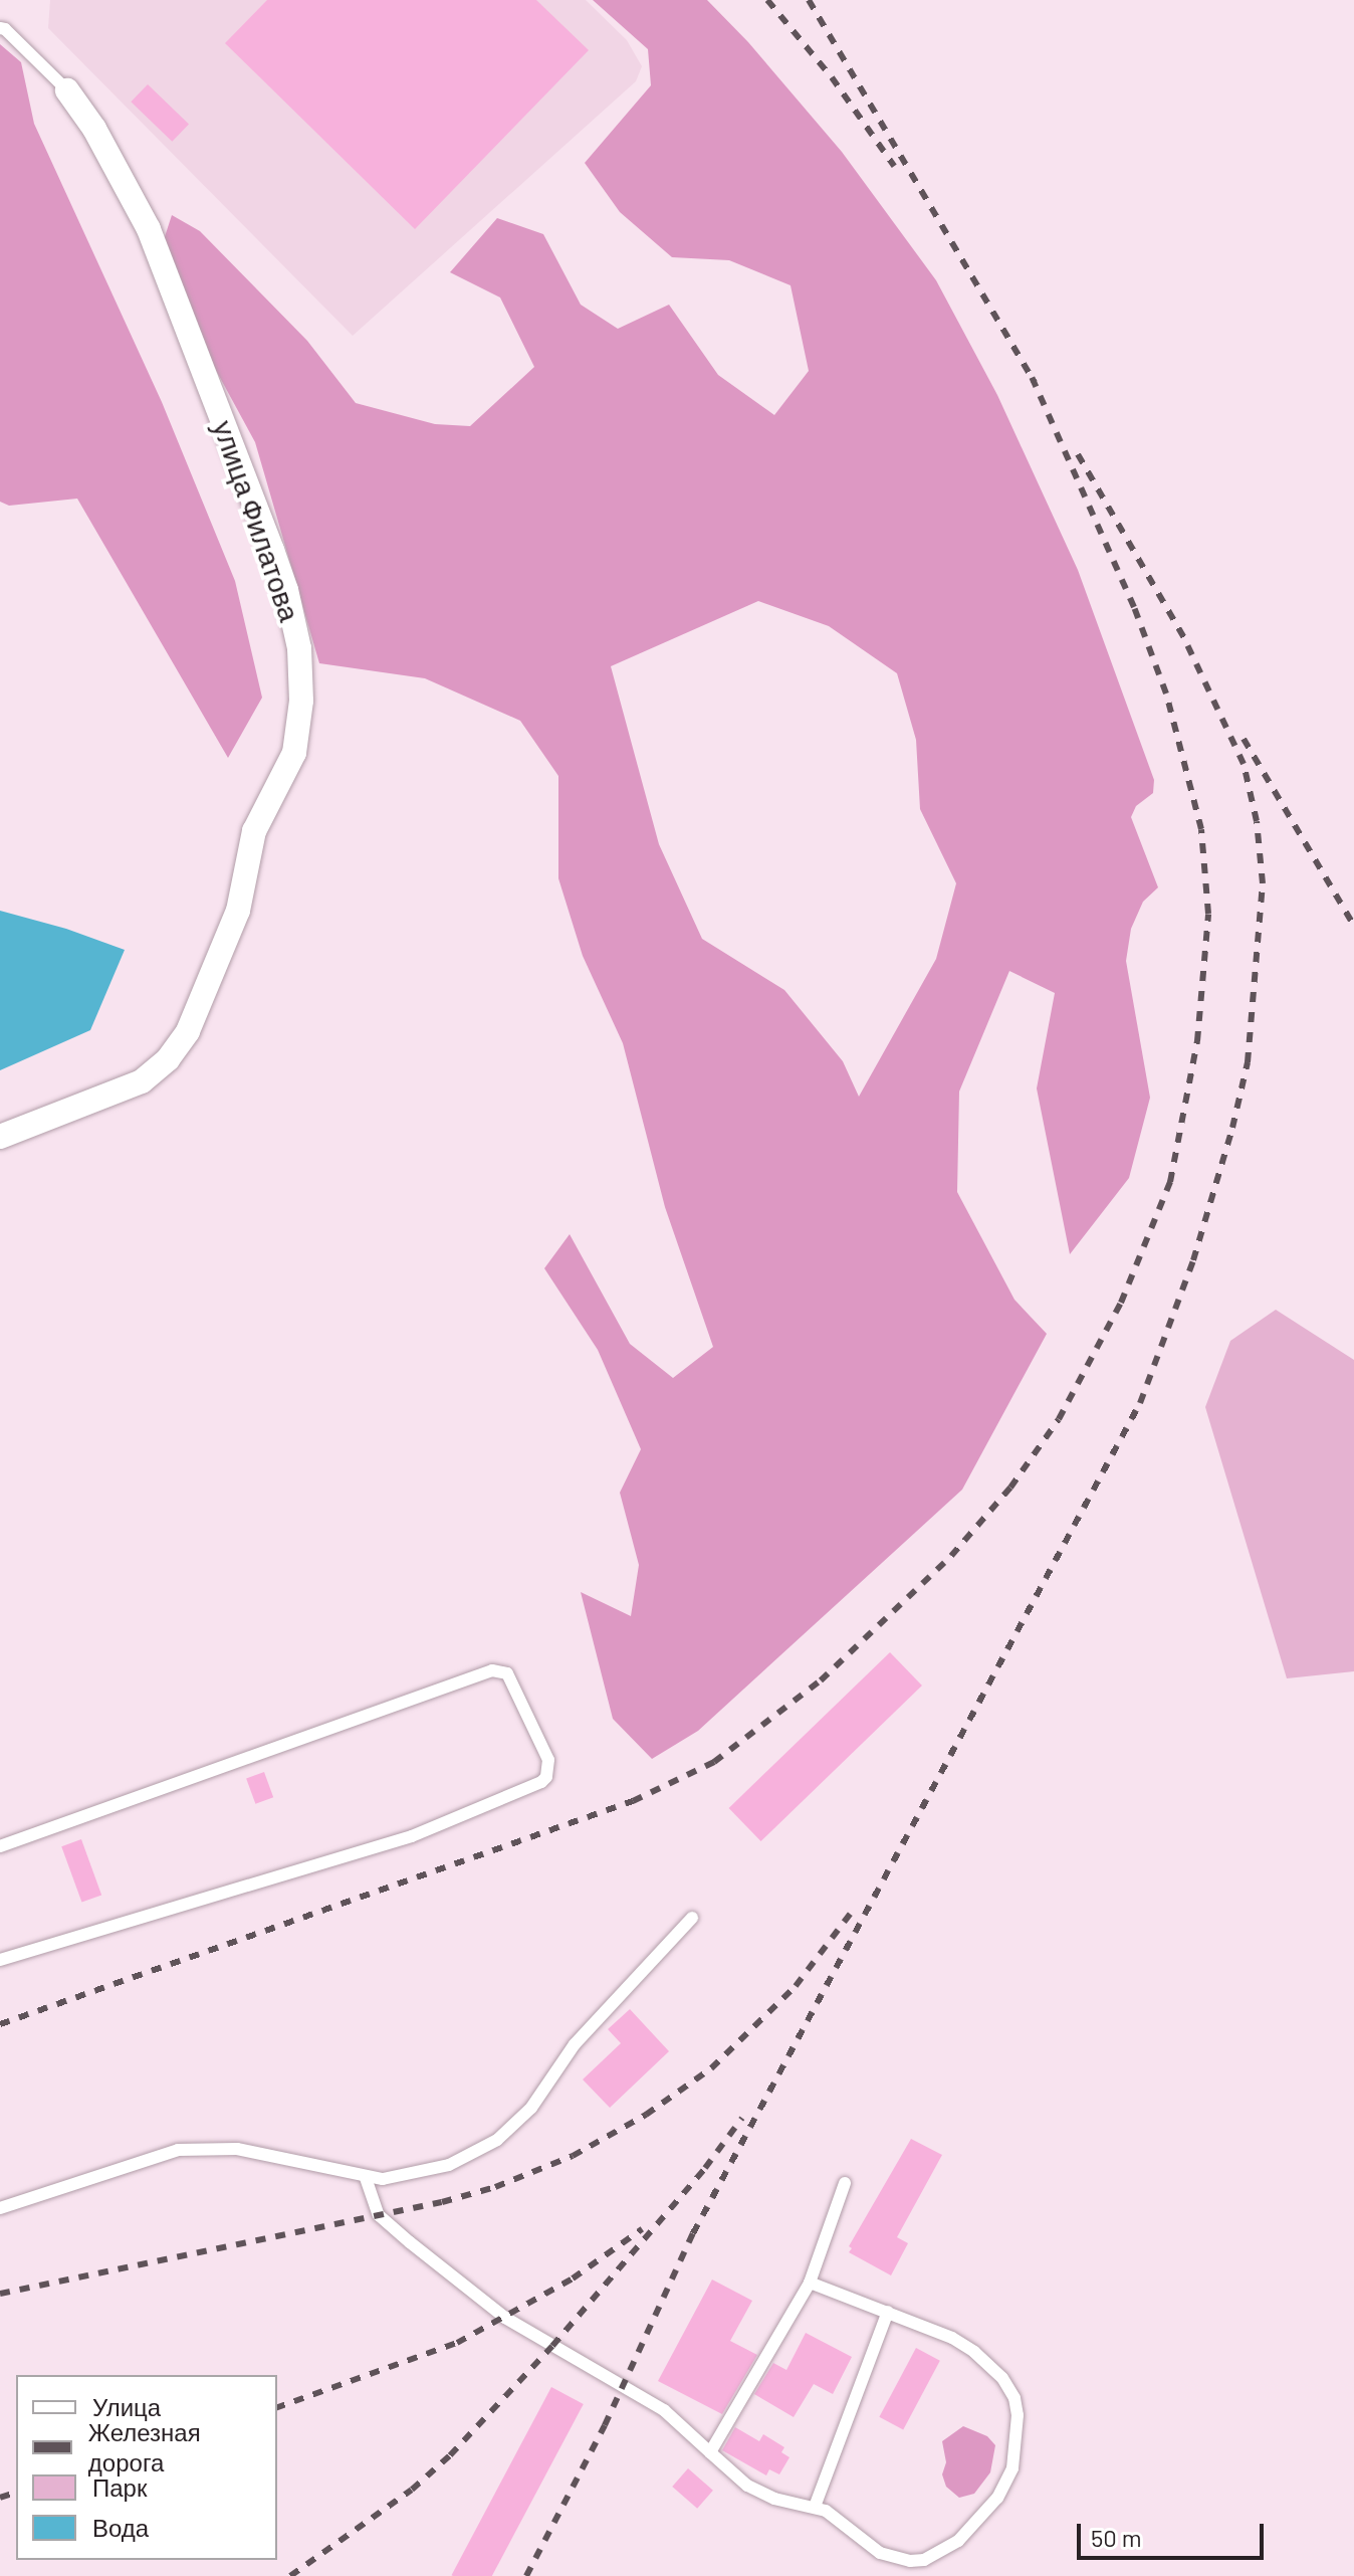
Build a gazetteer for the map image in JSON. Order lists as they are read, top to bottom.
{
  "streets": {
    "street": ["улица Филатова"]
  },
  "legend": [
    "Улица",
    "Железная дорога",
    "Парк",
    "Вода"
  ],
  "scale_bar": "50 m"
}
